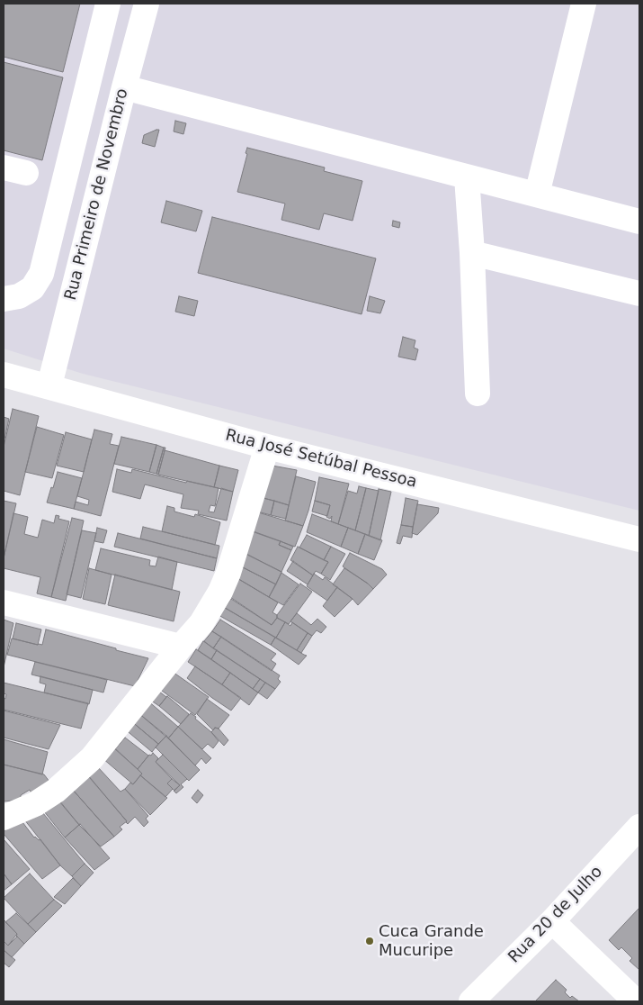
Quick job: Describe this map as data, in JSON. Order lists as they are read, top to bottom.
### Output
{
  "streets": {
    "street": ["Rua Primeiro de Novembro", "Rua José Setúbal Pessoa", "Rua 20 de Julho"]
  },
  "crossings": [
    ["Rua Primeiro de Novembro", "Rua José Setúbal Pessoa"]
  ],
  "places": ["Cuca Grande Mucuripe"]
}
